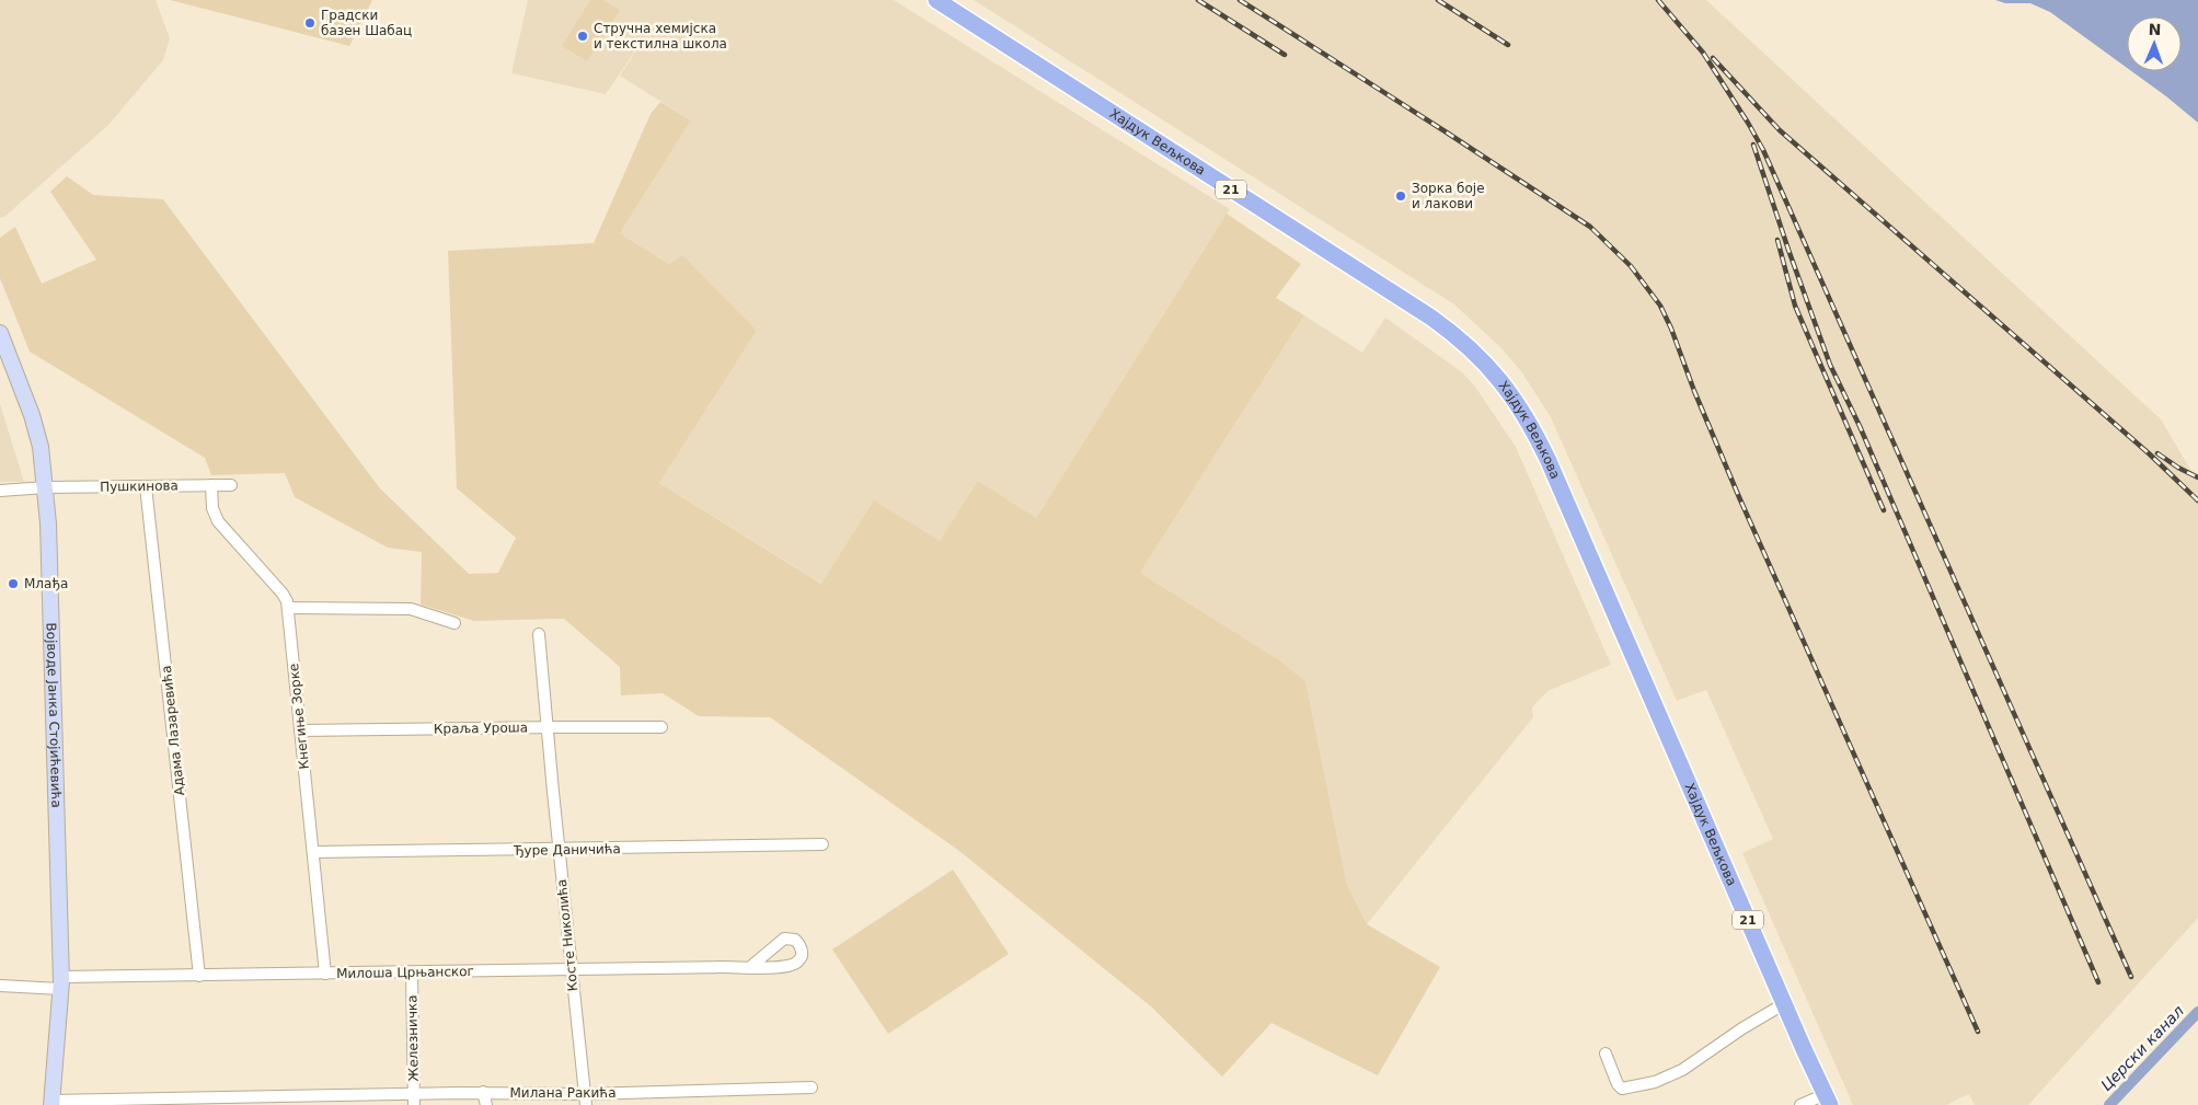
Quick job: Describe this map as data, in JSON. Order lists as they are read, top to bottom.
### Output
{
  "streets": {
    "main road": ["Хајдук Вељкова", "21"],
    "street": [
      "Пушкинова",
      "Војводе Јанка Стојићевића",
      "Кнегиње Зорке",
      "Краља Уроша",
      "Адама Лазаревића",
      "Ђуре Даничића",
      "Косте Николића",
      "Милоша Црњанског",
      "Железничка",
      "Милана Ракића"
    ]
  },
  "crossings": [
    ["Пушкинова", "Војводе Јанка Стојићевића"],
    ["Пушкинова", "Кнегиње Зорке"],
    ["Пушкинова", "Адама Лазаревића"],
    ["Војводе Јанка Стојићевића", "Милоша Црњанског"],
    ["Војводе Јанка Стојићевића", "Милана Ракића"],
    ["Кнегиње Зорке", "Краља Уроша"],
    ["Кнегиње Зорке", "Ђуре Даничића"],
    ["Кнегиње Зорке", "Милоша Црњанског"],
    ["Краља Уроша", "Косте Николића"],
    ["Адама Лазаревића", "Милоша Црњанског"],
    ["Ђуре Даничића", "Косте Николића"],
    ["Косте Николића", "Милоша Црњанског"],
    ["Косте Николића", "Милана Ракића"],
    ["Милоша Црњанског", "Железничка"],
    ["Железничка", "Милана Ракића"]
  ],
  "water": ["Церски канал"],
  "places": [
    "Градски базен Шабац",
    "Стручна хемијска и текстилна школа",
    "Зорка боје и лакови",
    "Млађа"
  ],
  "north": "top"
}
